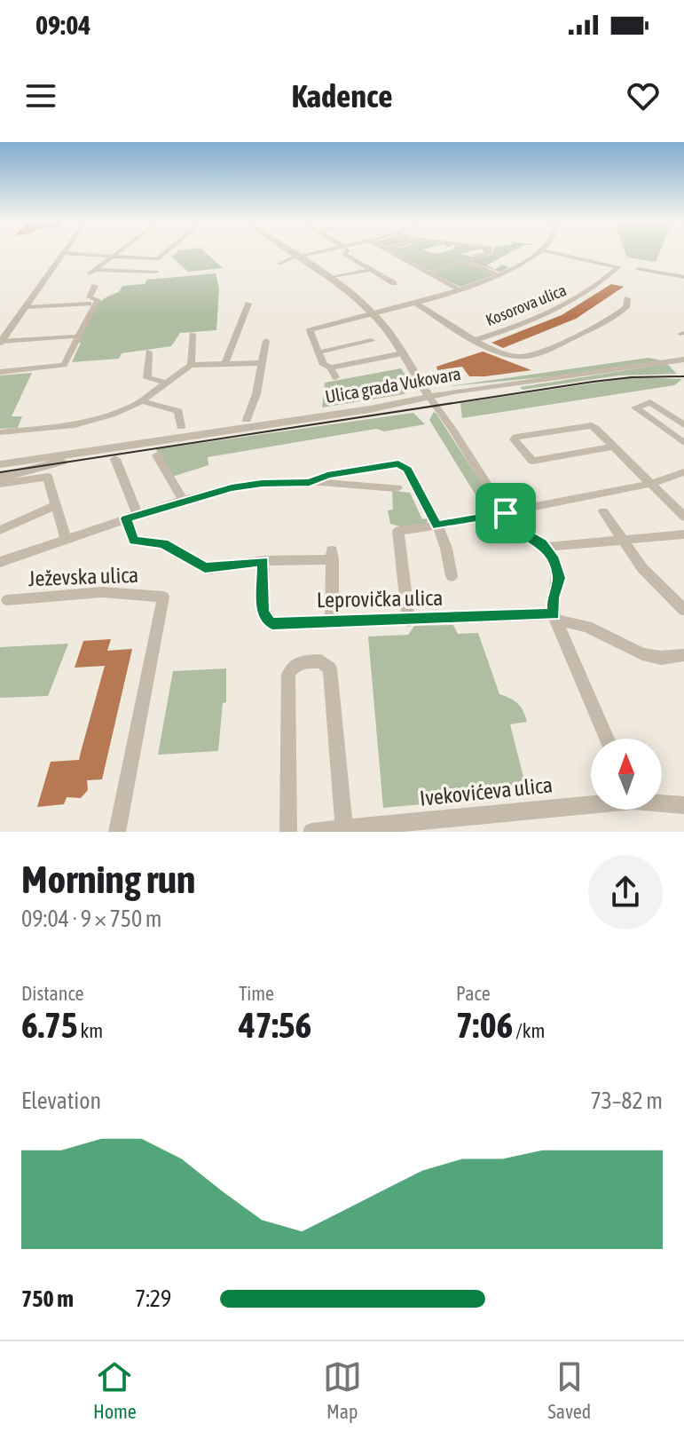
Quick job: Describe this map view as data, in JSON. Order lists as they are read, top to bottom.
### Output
{
  "streets": {
    "street": [
      "Kosorova ulica",
      "Ulica grada Vukovara",
      "Ježevska ulica",
      "Leprovička ulica",
      "Ivekovićeva ulica"
    ]
  },
  "north": "top",
  "page": {
    "status": "09:04",
    "header": "Kadence",
    "heading": ["Morning run", "09:04 · 9 × 750 m"],
    "stats": [
      ["Distance", "6.75 km"],
      ["Time", "47:56"],
      ["Pace", "7:06 /km"]
    ],
    "chart": ["Elevation", "73–82 m"],
    "list": [
      {
        "name": "750 m",
        "note": "7:29"
      }
    ],
    "tabs": ["Home", "Map", "Saved"]
  }
}
